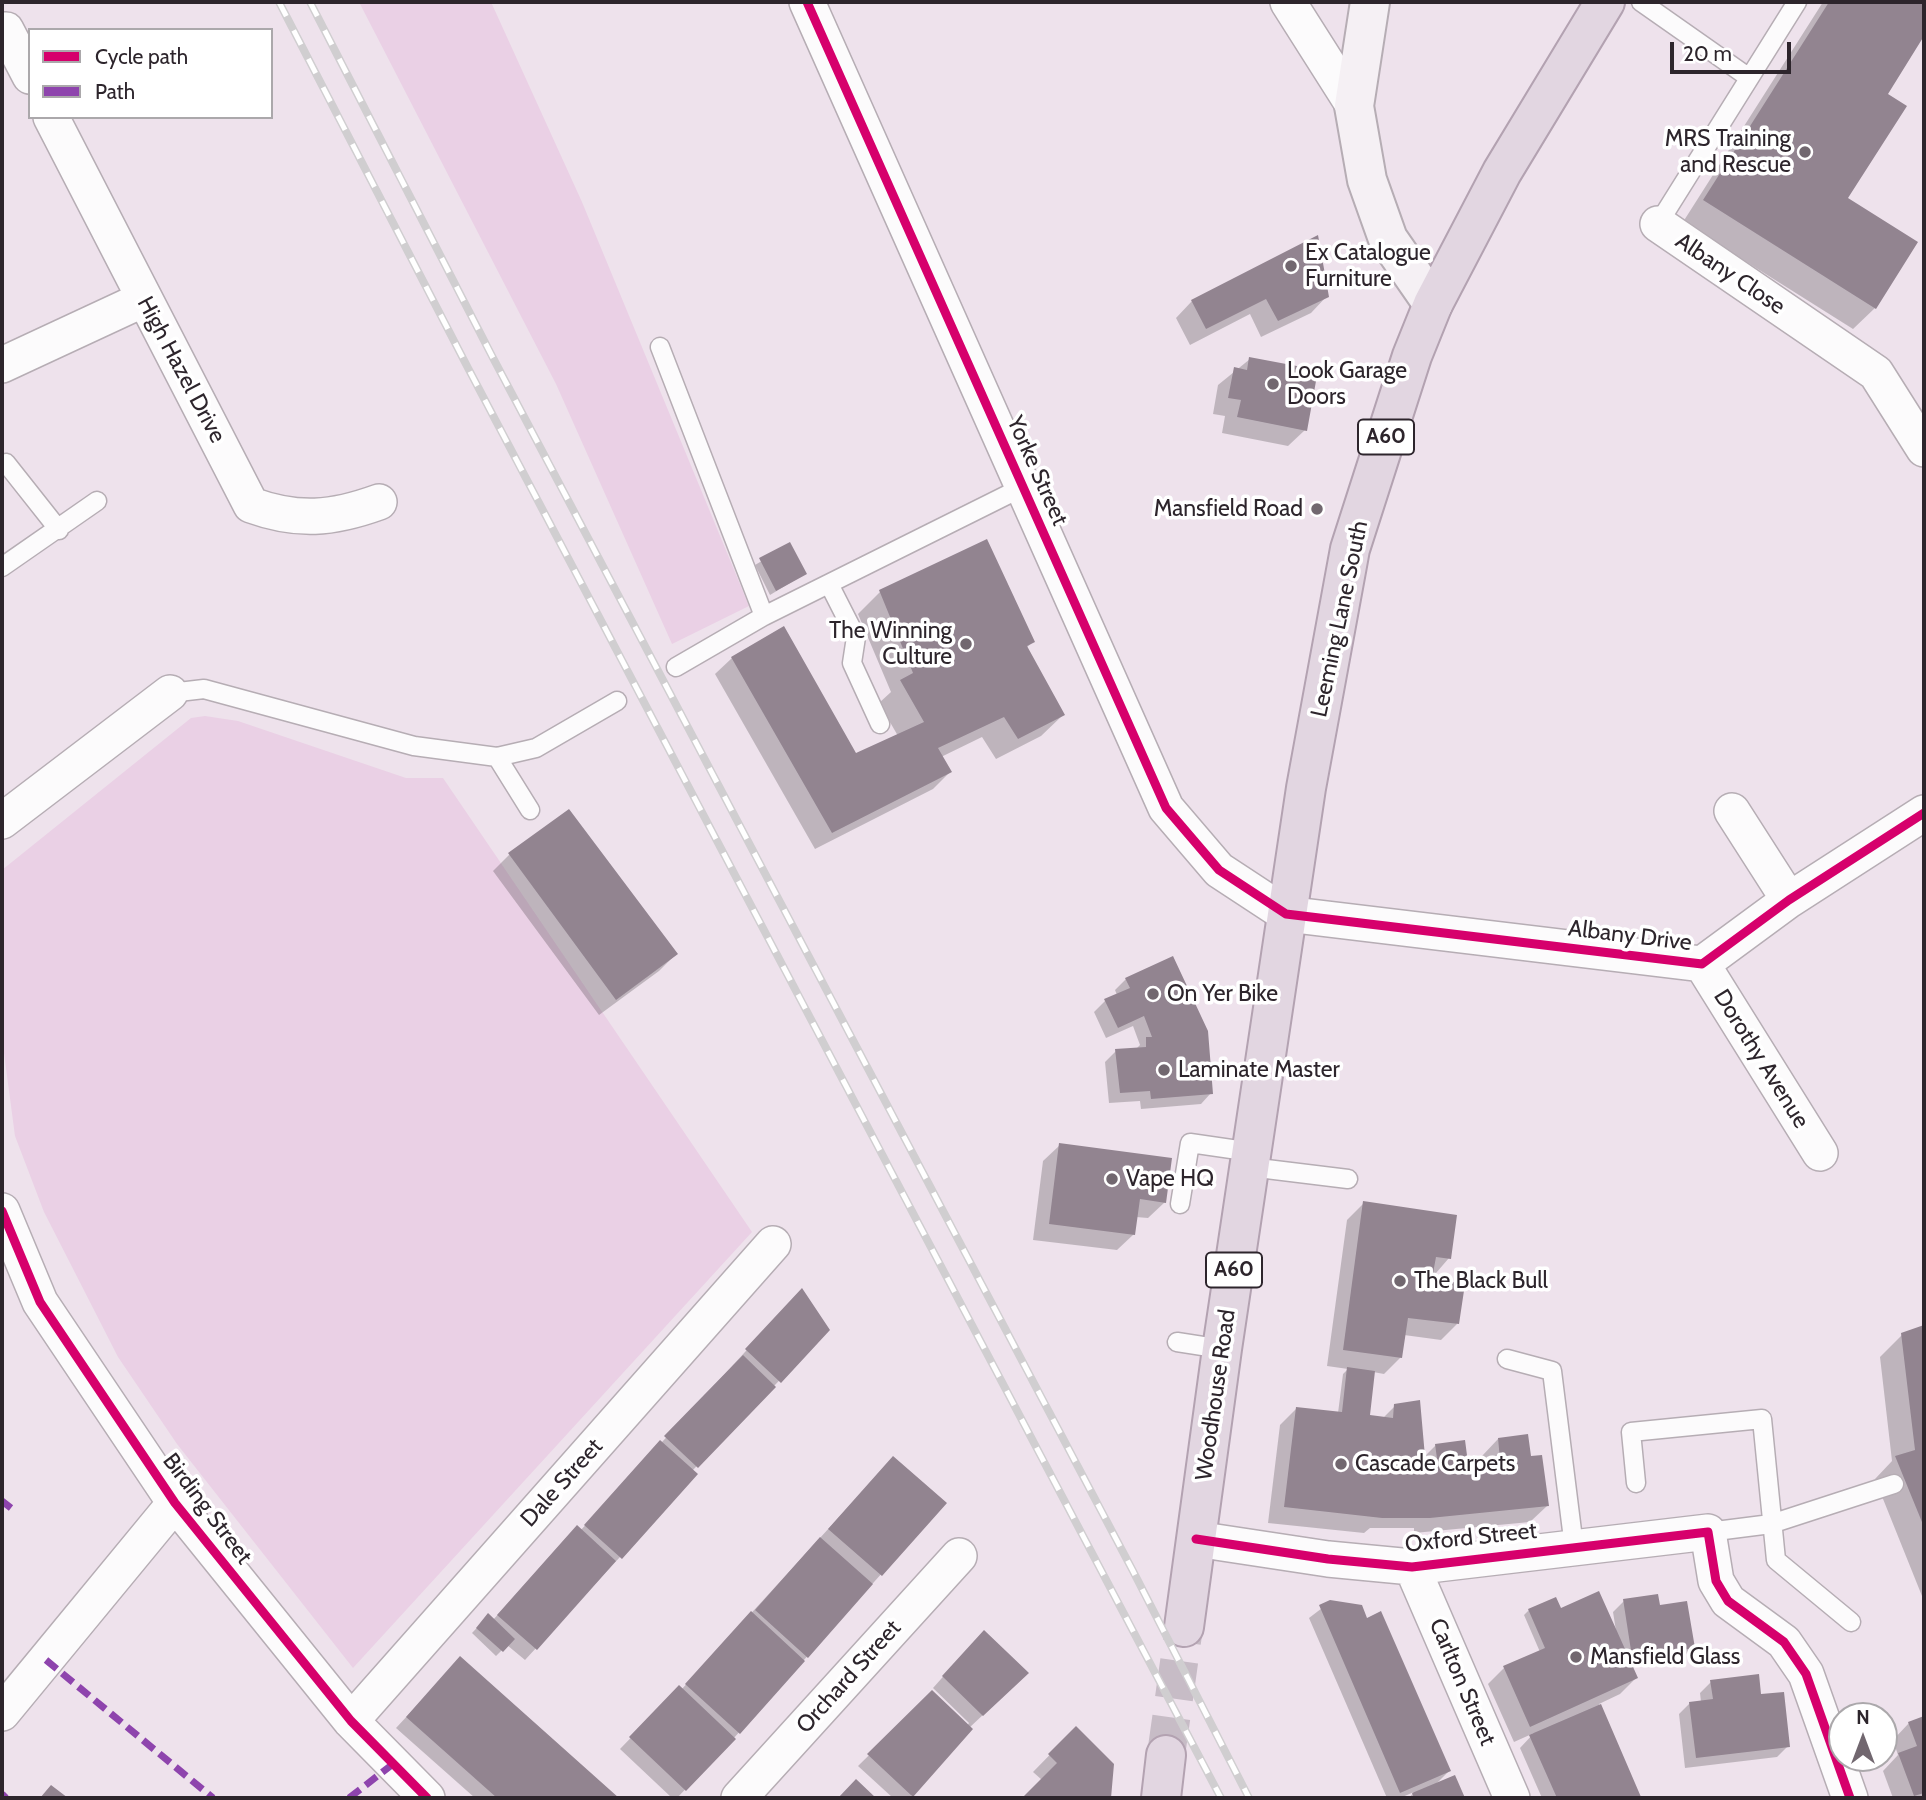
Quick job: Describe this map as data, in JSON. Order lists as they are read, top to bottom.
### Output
{
  "streets": {
    "highway": ["A60", "Leeming Lane South", "Woodhouse Road"],
    "street": [
      "Albany Close",
      "High Hazel Drive",
      "Yorke Street",
      "Albany Drive",
      "Dorothy Avenue",
      "Dale Street",
      "Birding Street",
      "Oxford Street",
      "Orchard Street",
      "Carlton Street"
    ]
  },
  "crossings": [
    ["Yorke Street", "Leeming Lane South"],
    ["Yorke Street", "Albany Drive"],
    ["Yorke Street", "Woodhouse Road"],
    ["Leeming Lane South", "Albany Drive"],
    ["Leeming Lane South", "Woodhouse Road"],
    ["Albany Drive", "Dorothy Avenue"],
    ["Albany Drive", "Woodhouse Road"],
    ["Woodhouse Road", "Oxford Street"],
    ["Dale Street", "Birding Street"],
    ["Oxford Street", "Carlton Street"]
  ],
  "places": [
    "MRS Training and Rescue",
    "Ex Catalogue Furniture",
    "Look Garage Doors",
    "Mansfield Road",
    "The Winning Culture",
    "On Yer Bike",
    "Laminate Master",
    "Vape HQ",
    "The Black Bull",
    "Cascade Carpets",
    "Mansfield Glass"
  ],
  "legend": ["Cycle path", "Path"],
  "scale_bar": "20 m",
  "north": "top"
}
